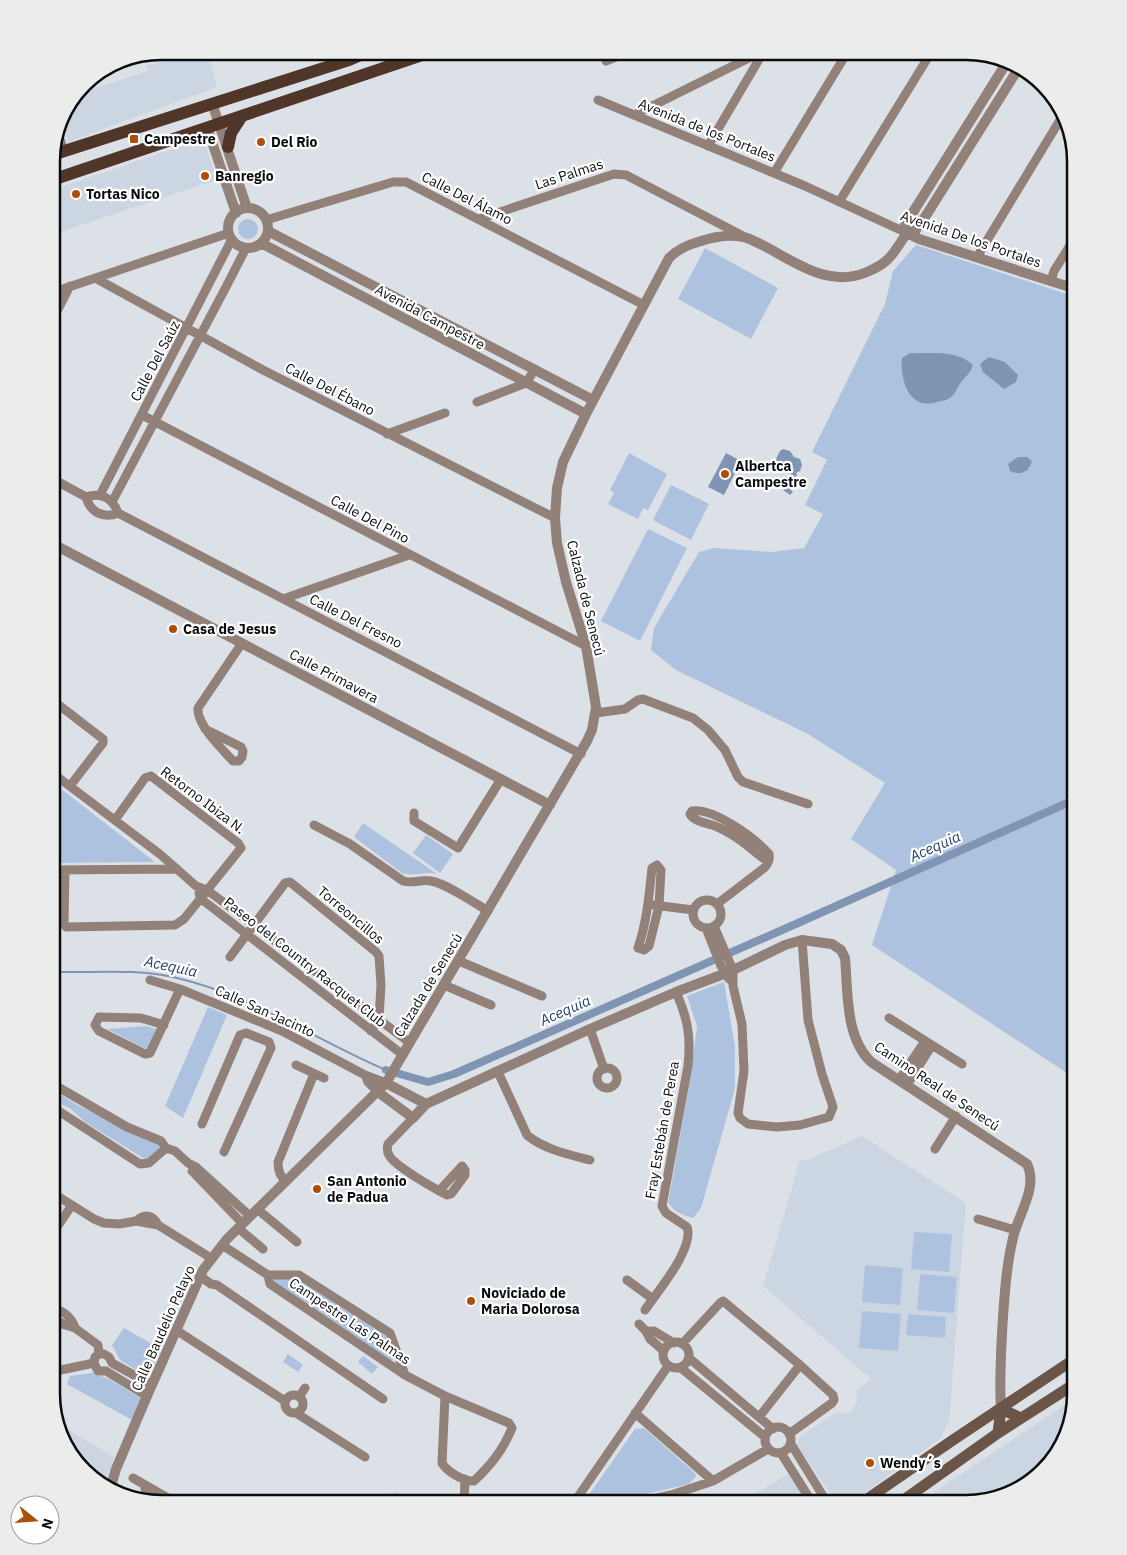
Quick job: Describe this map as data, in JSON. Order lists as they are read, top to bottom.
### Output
{
  "streets": {
    "street": [
      "Avenida de los Portales",
      "Las Palmas",
      "Calle Del Álamo",
      "Avenida De los Portales",
      "Avenida Campestre",
      "Calle Del Saúz",
      "Calle Del Ébano",
      "Calle Del Pino",
      "Calzada de Senecú",
      "Calle Del Fresno",
      "Calle Primavera",
      "Retorno Ibiza N.",
      "Torreoncillos",
      "Paseo del Country Racquet Club",
      "Calle San Jacinto",
      "Camino Real de Senecú",
      "Fray Estebán de Perea",
      "Campestre Las Palmas",
      "Calle Baudelio Pelayo"
    ]
  },
  "crossings": [
    ["Avenida de los Portales", "Avenida De los Portales"],
    ["Las Palmas", "Calle Del Álamo"],
    ["Las Palmas", "Calzada de Senecú"],
    ["Calle Del Álamo", "Avenida Campestre"],
    ["Calle Del Álamo", "Calle Del Saúz"],
    ["Calle Del Álamo", "Calzada de Senecú"],
    ["Avenida De los Portales", "Calzada de Senecú"],
    ["Avenida Campestre", "Calle Del Saúz"],
    ["Avenida Campestre", "Calzada de Senecú"],
    ["Calle Del Saúz", "Calle Del Ébano"],
    ["Calle Del Saúz", "Calle Del Pino"],
    ["Calle Del Ébano", "Calzada de Senecú"],
    ["Calle Del Pino", "Calzada de Senecú"],
    ["Calzada de Senecú", "Calle Del Fresno"],
    ["Calzada de Senecú", "Calle Primavera"],
    ["Calzada de Senecú", "Paseo del Country Racquet Club"],
    ["Calzada de Senecú", "Calle San Jacinto"],
    ["Calzada de Senecú", "Calle Baudelio Pelayo"],
    ["Retorno Ibiza N.", "Paseo del Country Racquet Club"],
    ["Torreoncillos", "Paseo del Country Racquet Club"],
    ["Calle San Jacinto", "Calle Baudelio Pelayo"],
    ["Camino Real de Senecú", "Fray Estebán de Perea"],
    ["Campestre Las Palmas", "Calle Baudelio Pelayo"]
  ],
  "water": ["Acequia"],
  "places": {
    "transit": ["Campestre"],
    "other": [
      "Del Rio",
      "Banregio",
      "Tortas Nico",
      "Albertca Campestre",
      "Casa de Jesus",
      "San Antonio de Padua",
      "Noviciado de Maria Dolorosa",
      "Wendy´s"
    ]
  },
  "north": "right"
}
